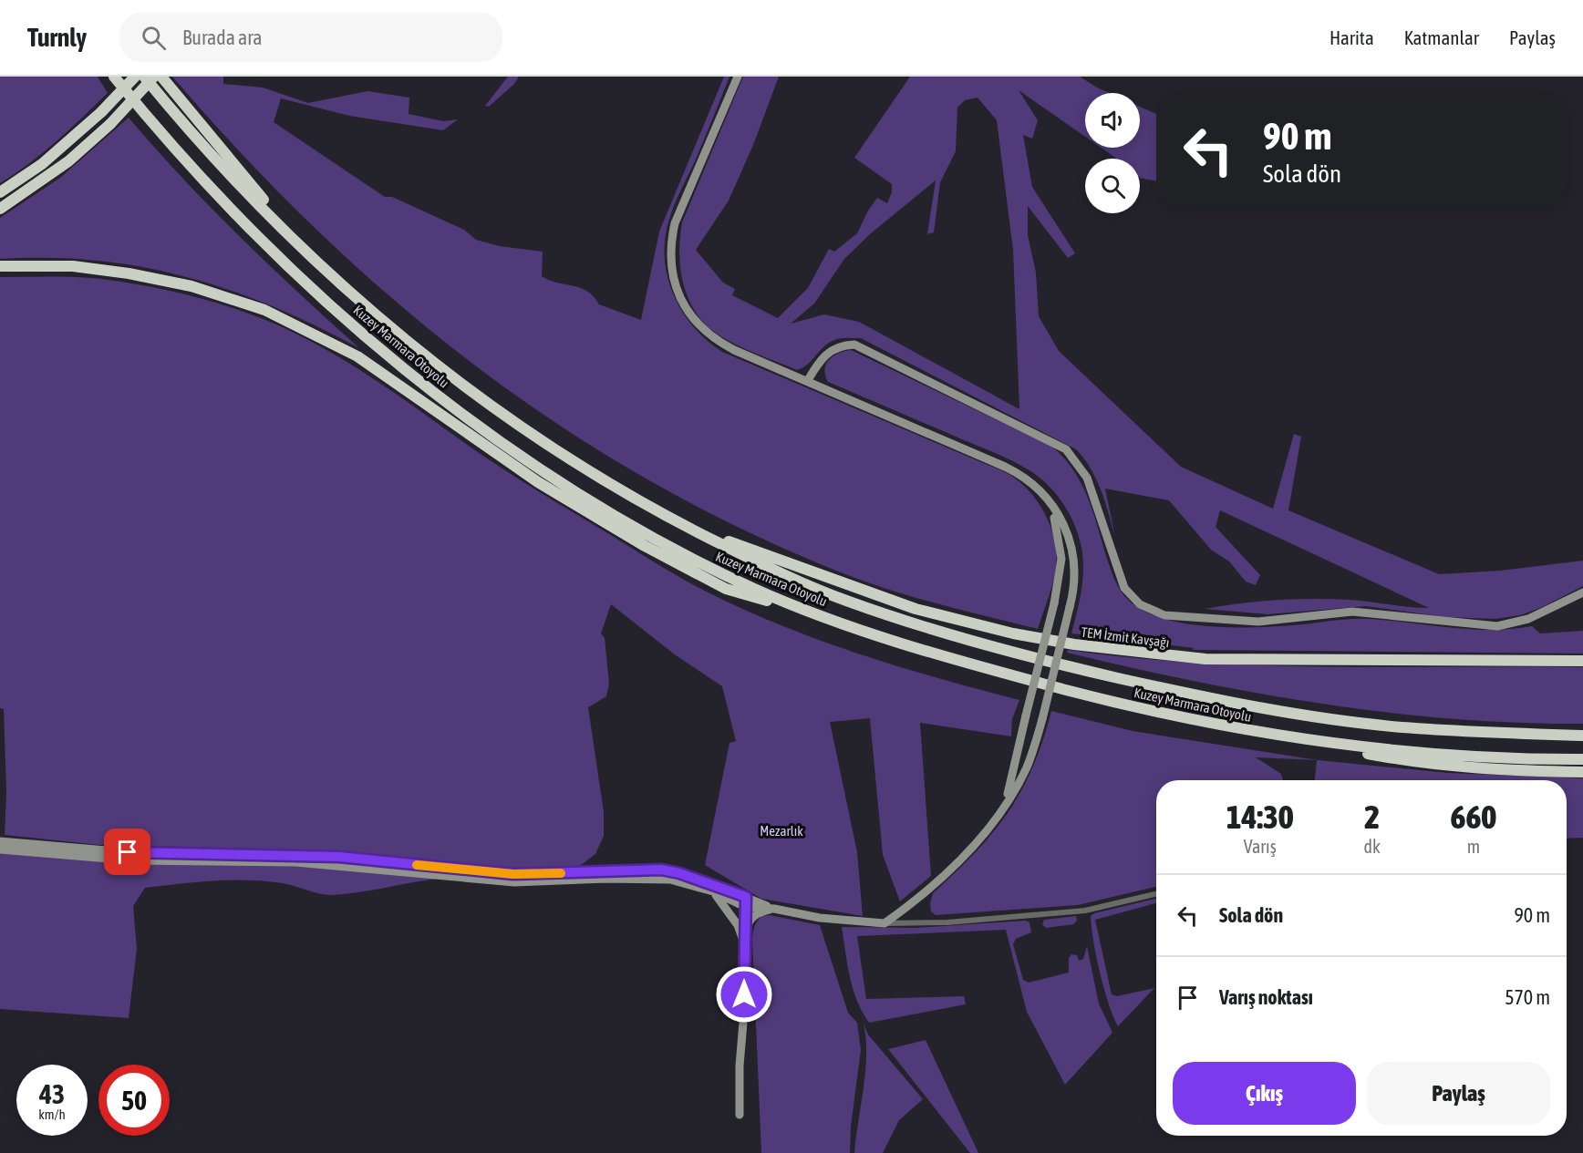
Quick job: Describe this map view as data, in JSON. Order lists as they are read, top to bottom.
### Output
{
  "streets": {
    "highway": ["Kuzey Marmara Otoyolu", "TEM İzmit Kavşağı"]
  },
  "crossings": [
    ["Kuzey Marmara Otoyolu", "TEM İzmit Kavşağı"]
  ],
  "parks": ["Mezarlık"],
  "page": {
    "header": "Turnly",
    "search": "Burada ara",
    "nav": ["Harita", "Katmanlar", "Paylaş"],
    "turn": ["90 m", "Sola dön"],
    "eta": [
      "14:30",
      "Varış",
      "2",
      "dk",
      "660",
      "m"
    ],
    "list": [
      {
        "name": "Sola dön",
        "value": "90 m"
      },
      {
        "name": "Varış noktası",
        "value": "570 m"
      }
    ],
    "buttons": ["Çıkış", "Paylaş"],
    "speed": "43 km/h",
    "limit": "50"
  }
}
